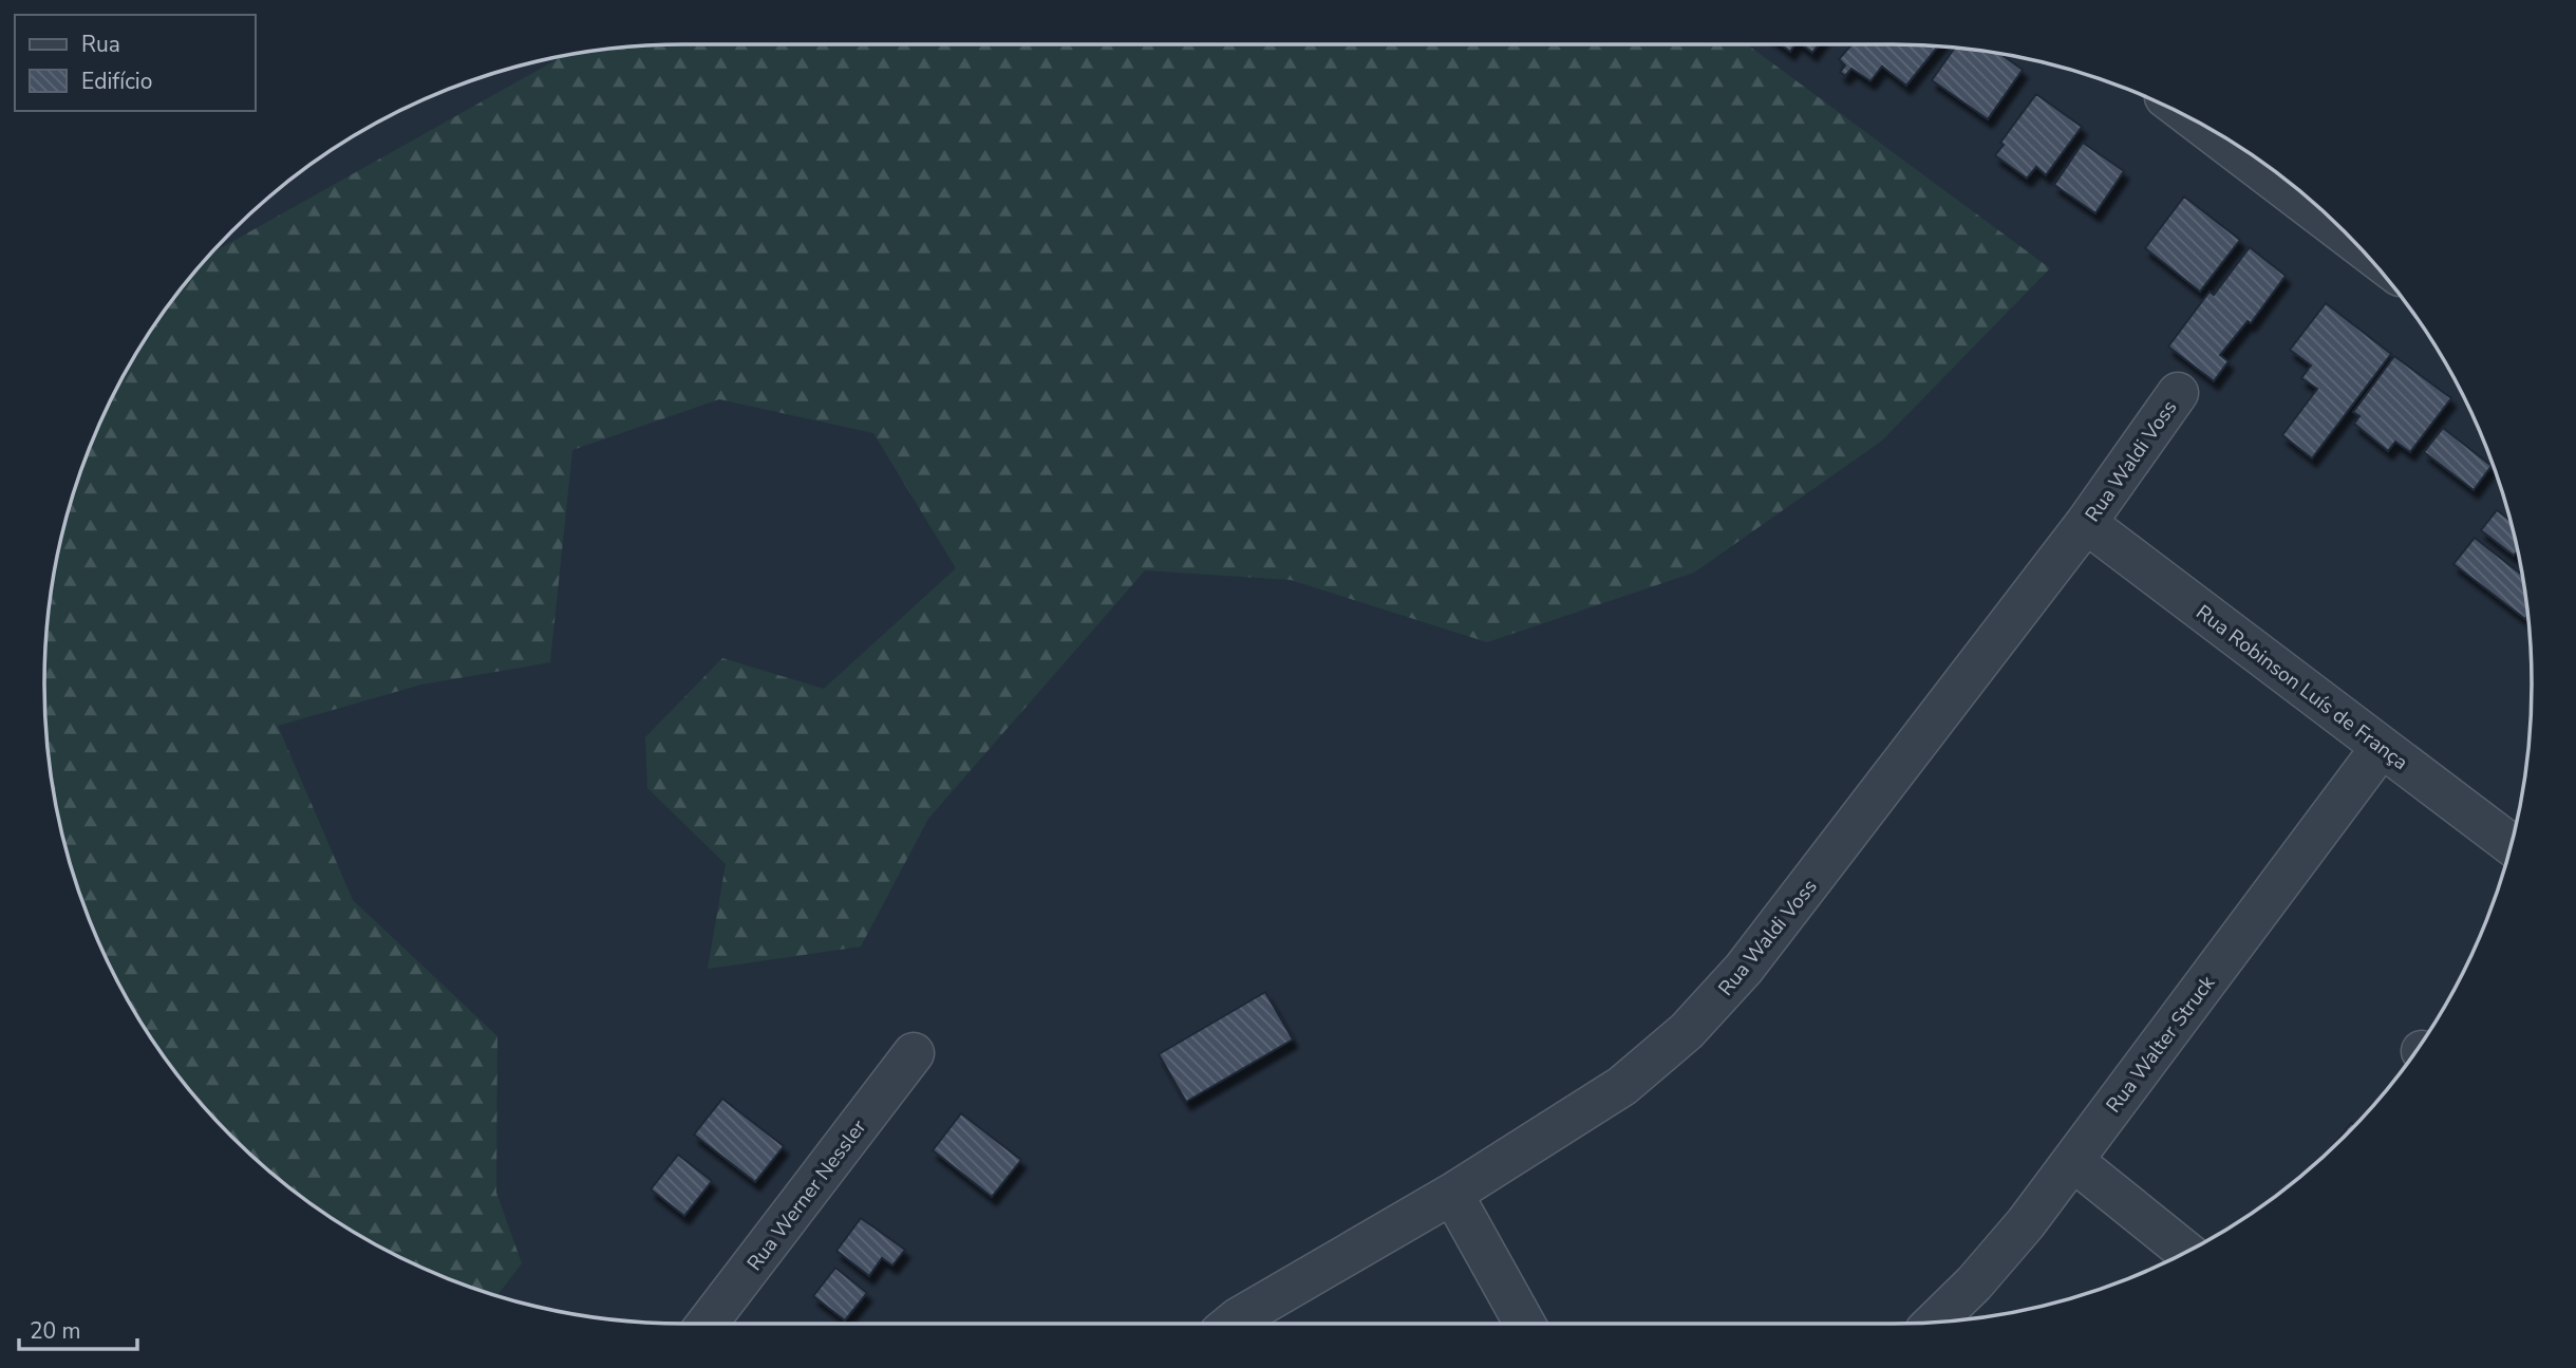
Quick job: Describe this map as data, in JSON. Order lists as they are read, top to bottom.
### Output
{
  "streets": {
    "street": [
      "Rua Waldi Voss",
      "Rua Robinson Luís de França",
      "Rua Walter Struck",
      "Rua Werner Nessler"
    ]
  },
  "crossings": [
    ["Rua Waldi Voss", "Rua Robinson Luís de França"],
    ["Rua Robinson Luís de França", "Rua Walter Struck"]
  ],
  "legend": ["Rua", "Edifício"],
  "scale_bar": "20 m"
}
